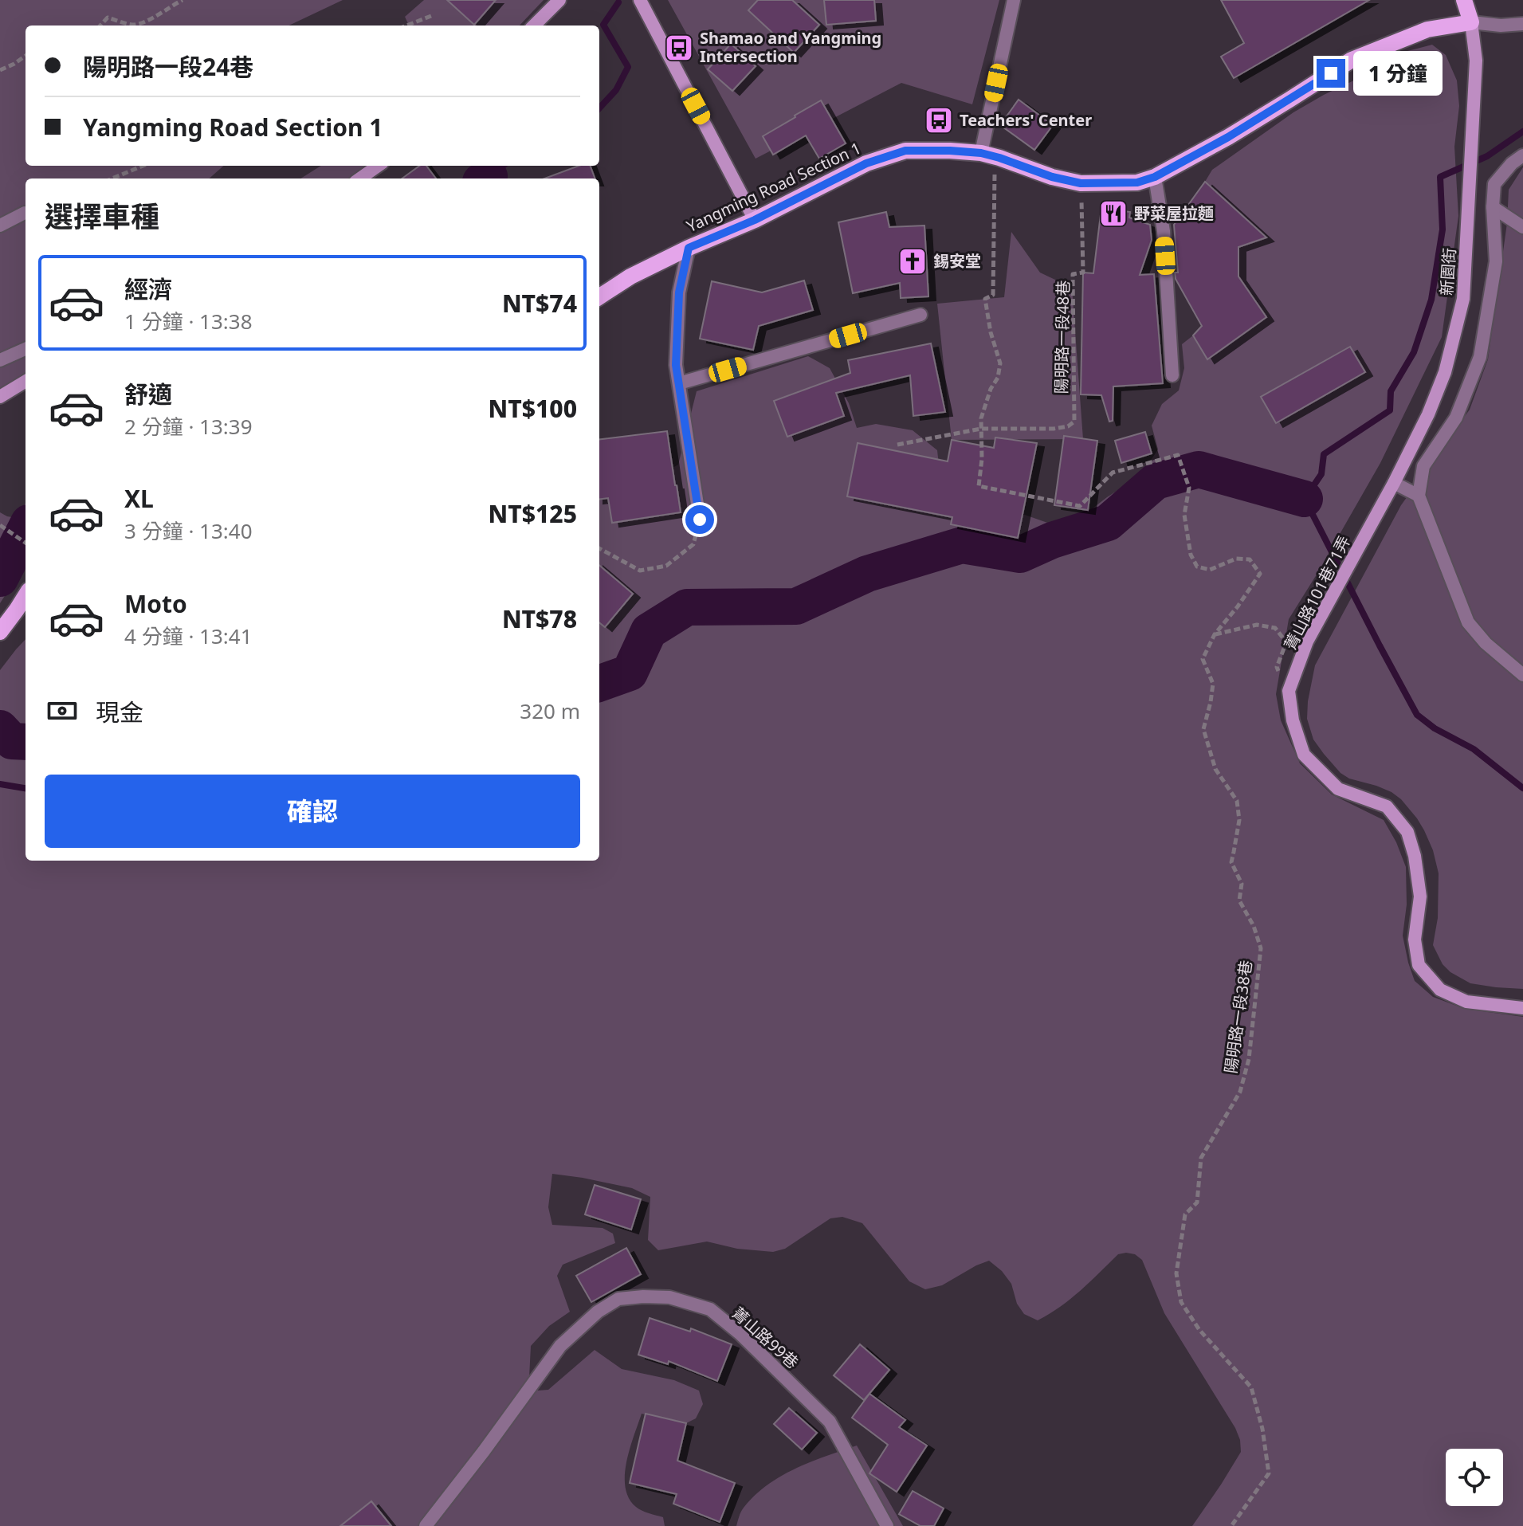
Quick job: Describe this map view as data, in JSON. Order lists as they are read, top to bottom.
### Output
{
  "streets": {
    "main road": ["Yangming Road Section 1"],
    "street": ["新園街", "菁山路101巷71弄", "菁山路99巷"],
    "path": ["陽明路一段48巷", "陽明路一段38巷"]
  },
  "crossings": [
    ["Yangming Road Section 1", "新園街"],
    ["Yangming Road Section 1", "陽明路一段48巷"],
    ["新園街", "菁山路101巷71弄"],
    ["陽明路一段48巷", "陽明路一段38巷"]
  ],
  "places": {
    "bus stop": ["Shamao and Yangming Intersection", "Teachers' Center"],
    "restaurant": ["野菜屋拉麵"],
    "church": ["錫安堂"]
  },
  "page": {
    "banner": ["陽明路一段24巷", "Yangming Road Section 1"],
    "bubble": "1 分鐘",
    "heading": "選擇車種",
    "list": [
      {
        "name": "經濟",
        "note": "1 分鐘 · 13:38",
        "value": "NT$74"
      },
      {
        "name": "舒適",
        "note": "2 分鐘 · 13:39",
        "value": "NT$100"
      },
      {
        "name": "XL",
        "note": "3 分鐘 · 13:40",
        "value": "NT$125"
      },
      {
        "name": "Moto",
        "note": "4 分鐘 · 13:41",
        "value": "NT$78"
      }
    ],
    "pay": ["現金", "320 m"],
    "buttons": "確認"
  }
}
